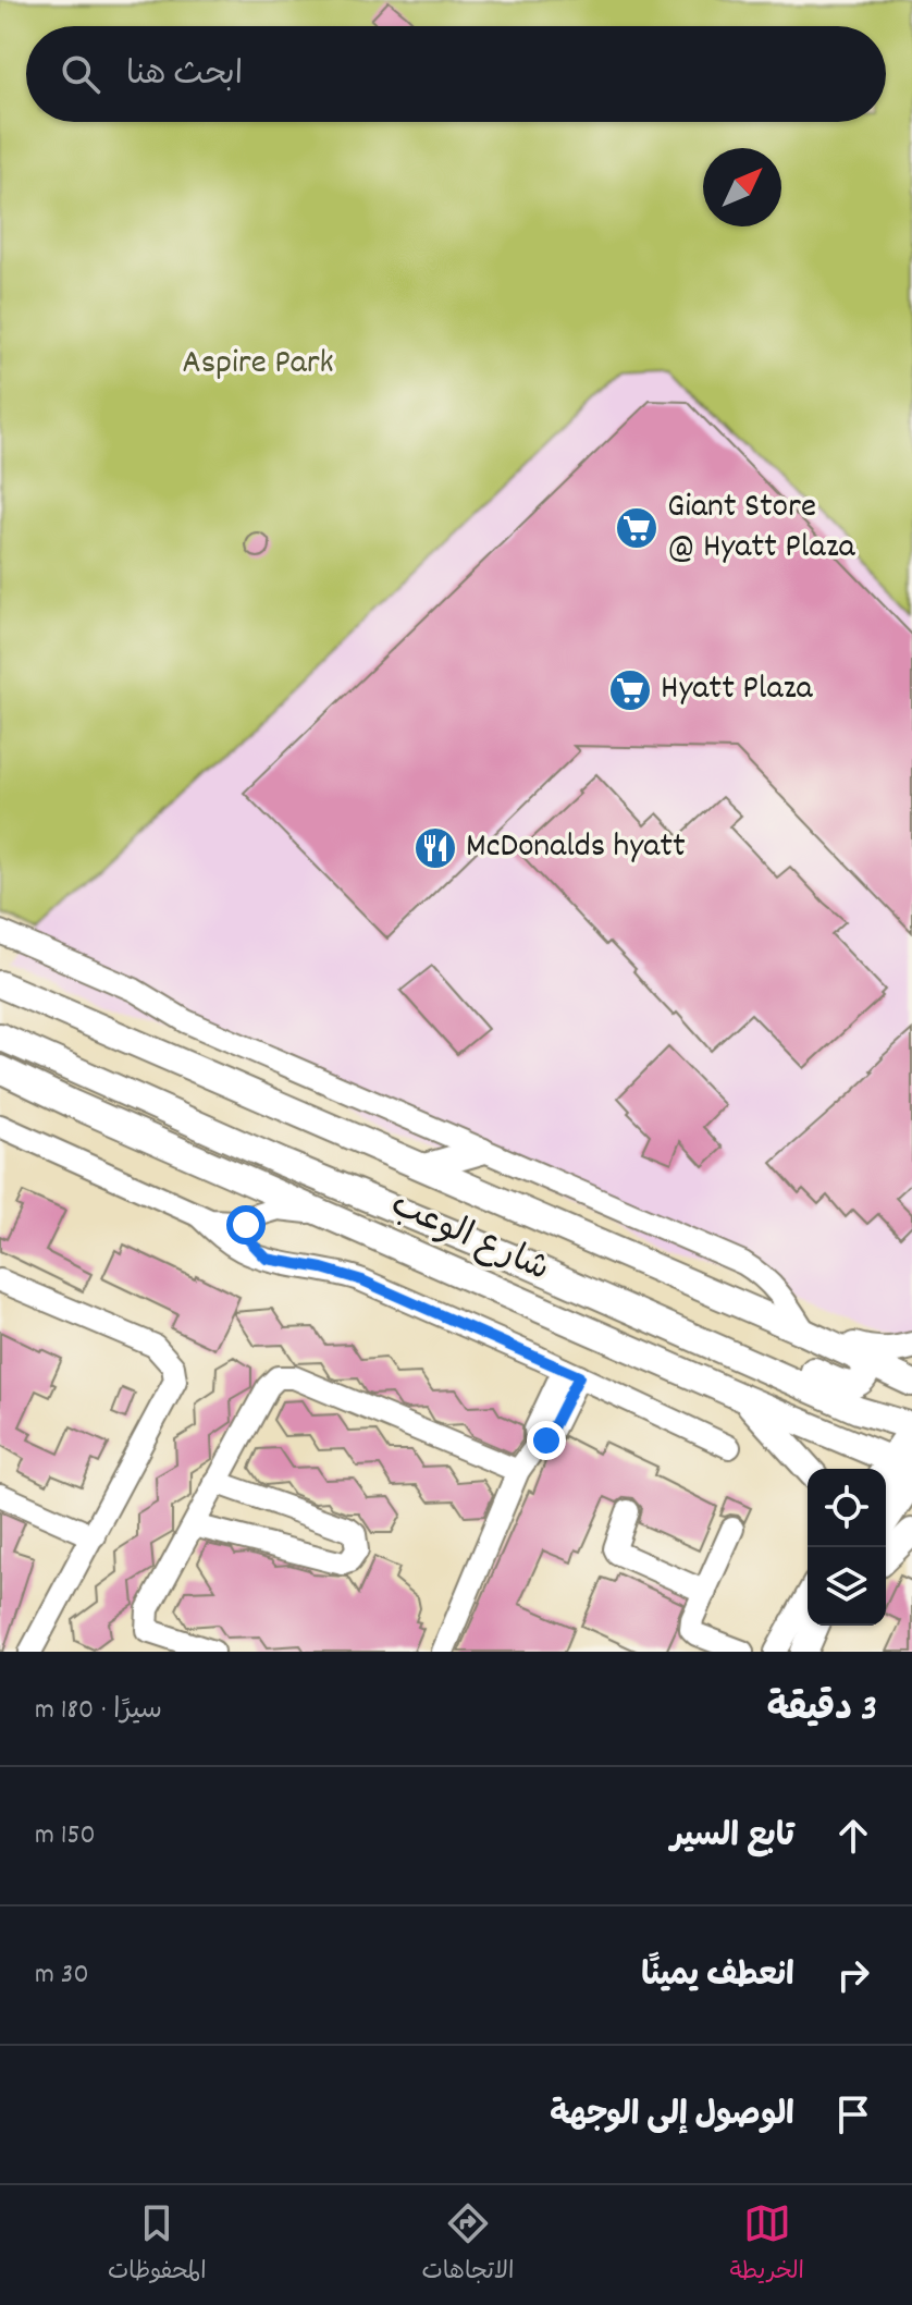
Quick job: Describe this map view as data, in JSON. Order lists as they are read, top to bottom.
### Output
{
  "streets": {
    "main road": ["شارع الوعب"]
  },
  "parks": ["Aspire Park"],
  "places": {
    "supermarket": ["Giant Store @ Hyatt Plaza", "Hyatt Plaza"],
    "restaurant": ["McDonalds hyatt"]
  },
  "north": "top right",
  "page": {
    "search": "ابحث هنا",
    "heading": ["3 دقيقة", "سيرًا · 180 m"],
    "list": [
      ["تابع السير", "150 m"],
      ["انعطف يمينًا", "30 m"],
      "الوصول إلى الوجهة"
    ],
    "nav": ["الخريطة", "الاتجاهات", "المحفوظات"]
  }
}
